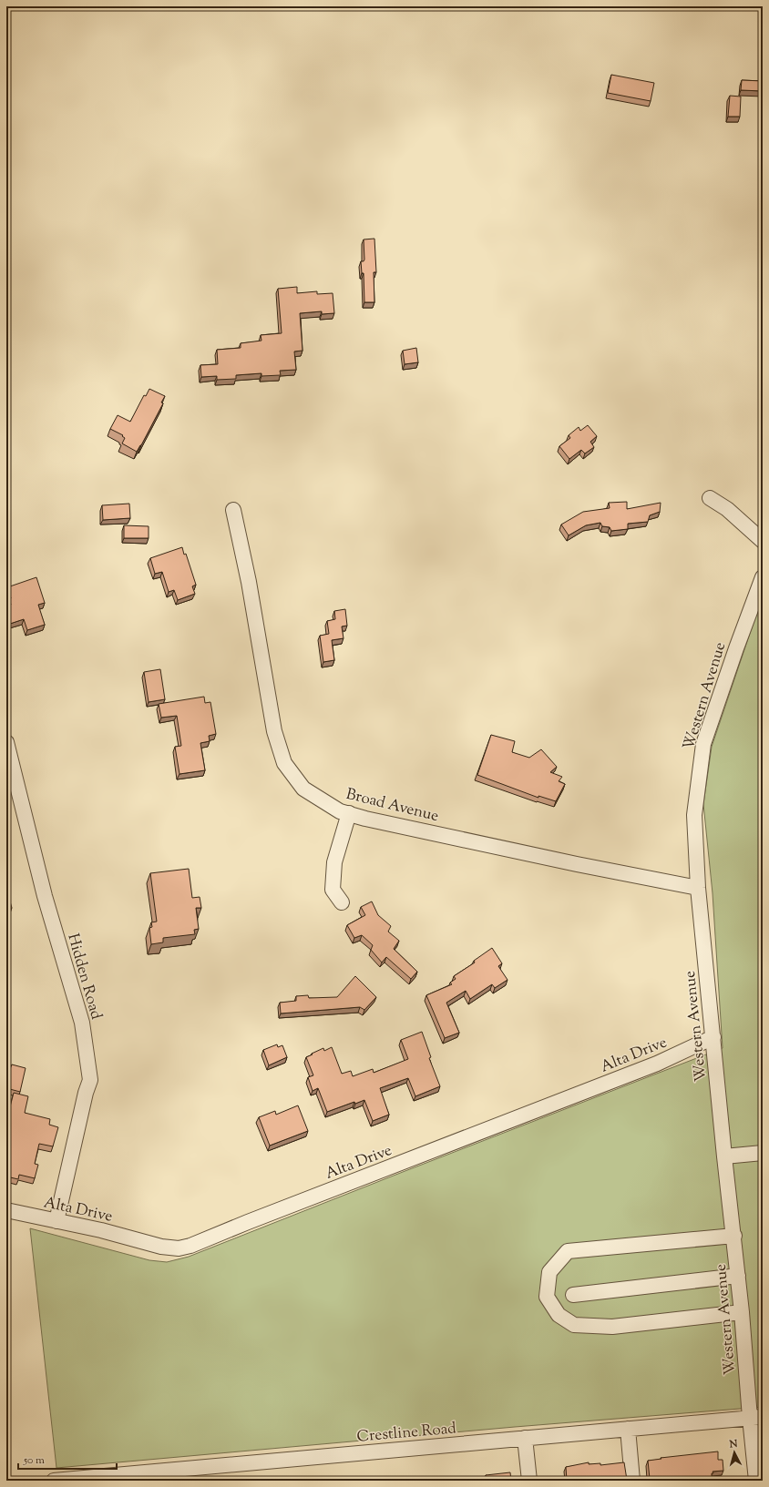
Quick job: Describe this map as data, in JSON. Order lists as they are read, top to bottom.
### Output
{
  "streets": {
    "street": [
      "Western Avenue",
      "Broad Avenue",
      "Hidden Road",
      "Alta Drive",
      "Crestline Road"
    ]
  },
  "crossings": [
    ["Western Avenue", "Broad Avenue"],
    ["Western Avenue", "Alta Drive"],
    ["Western Avenue", "Crestline Road"],
    ["Hidden Road", "Alta Drive"]
  ],
  "scale_bar": "50 m",
  "north": "top"
}
